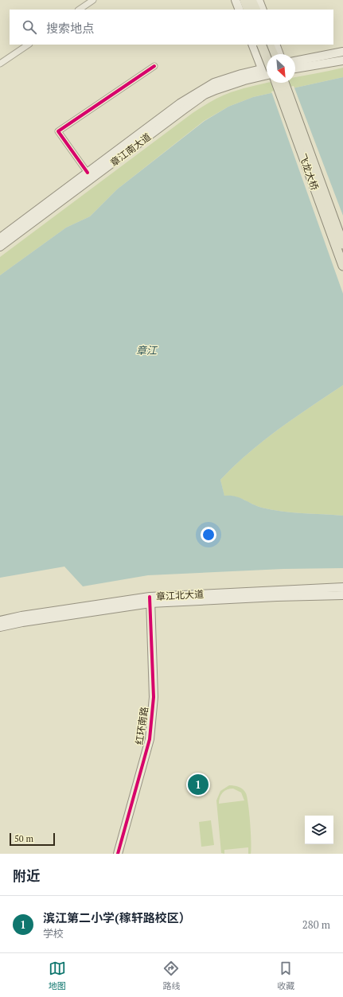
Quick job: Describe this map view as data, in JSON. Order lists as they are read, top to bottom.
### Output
{
  "streets": {
    "main road": [
      "章江南大道",
      "飞龙大桥",
      "章江北大道",
      "红环南路"
    ]
  },
  "crossings": [
    ["章江北大道", "红环南路"]
  ],
  "water": ["章江"],
  "scale_bar": "50 m",
  "north": "bottom right",
  "page": {
    "search": "搜索地点",
    "pins": "1",
    "scale": "50 m",
    "heading": "附近",
    "list": [
      {
        "mark": "1",
        "name": "滨江第二小学(稼轩路校区）",
        "note": "学校",
        "value": "280 m"
      }
    ],
    "nav": ["地图", "路线", "收藏"]
  }
}
